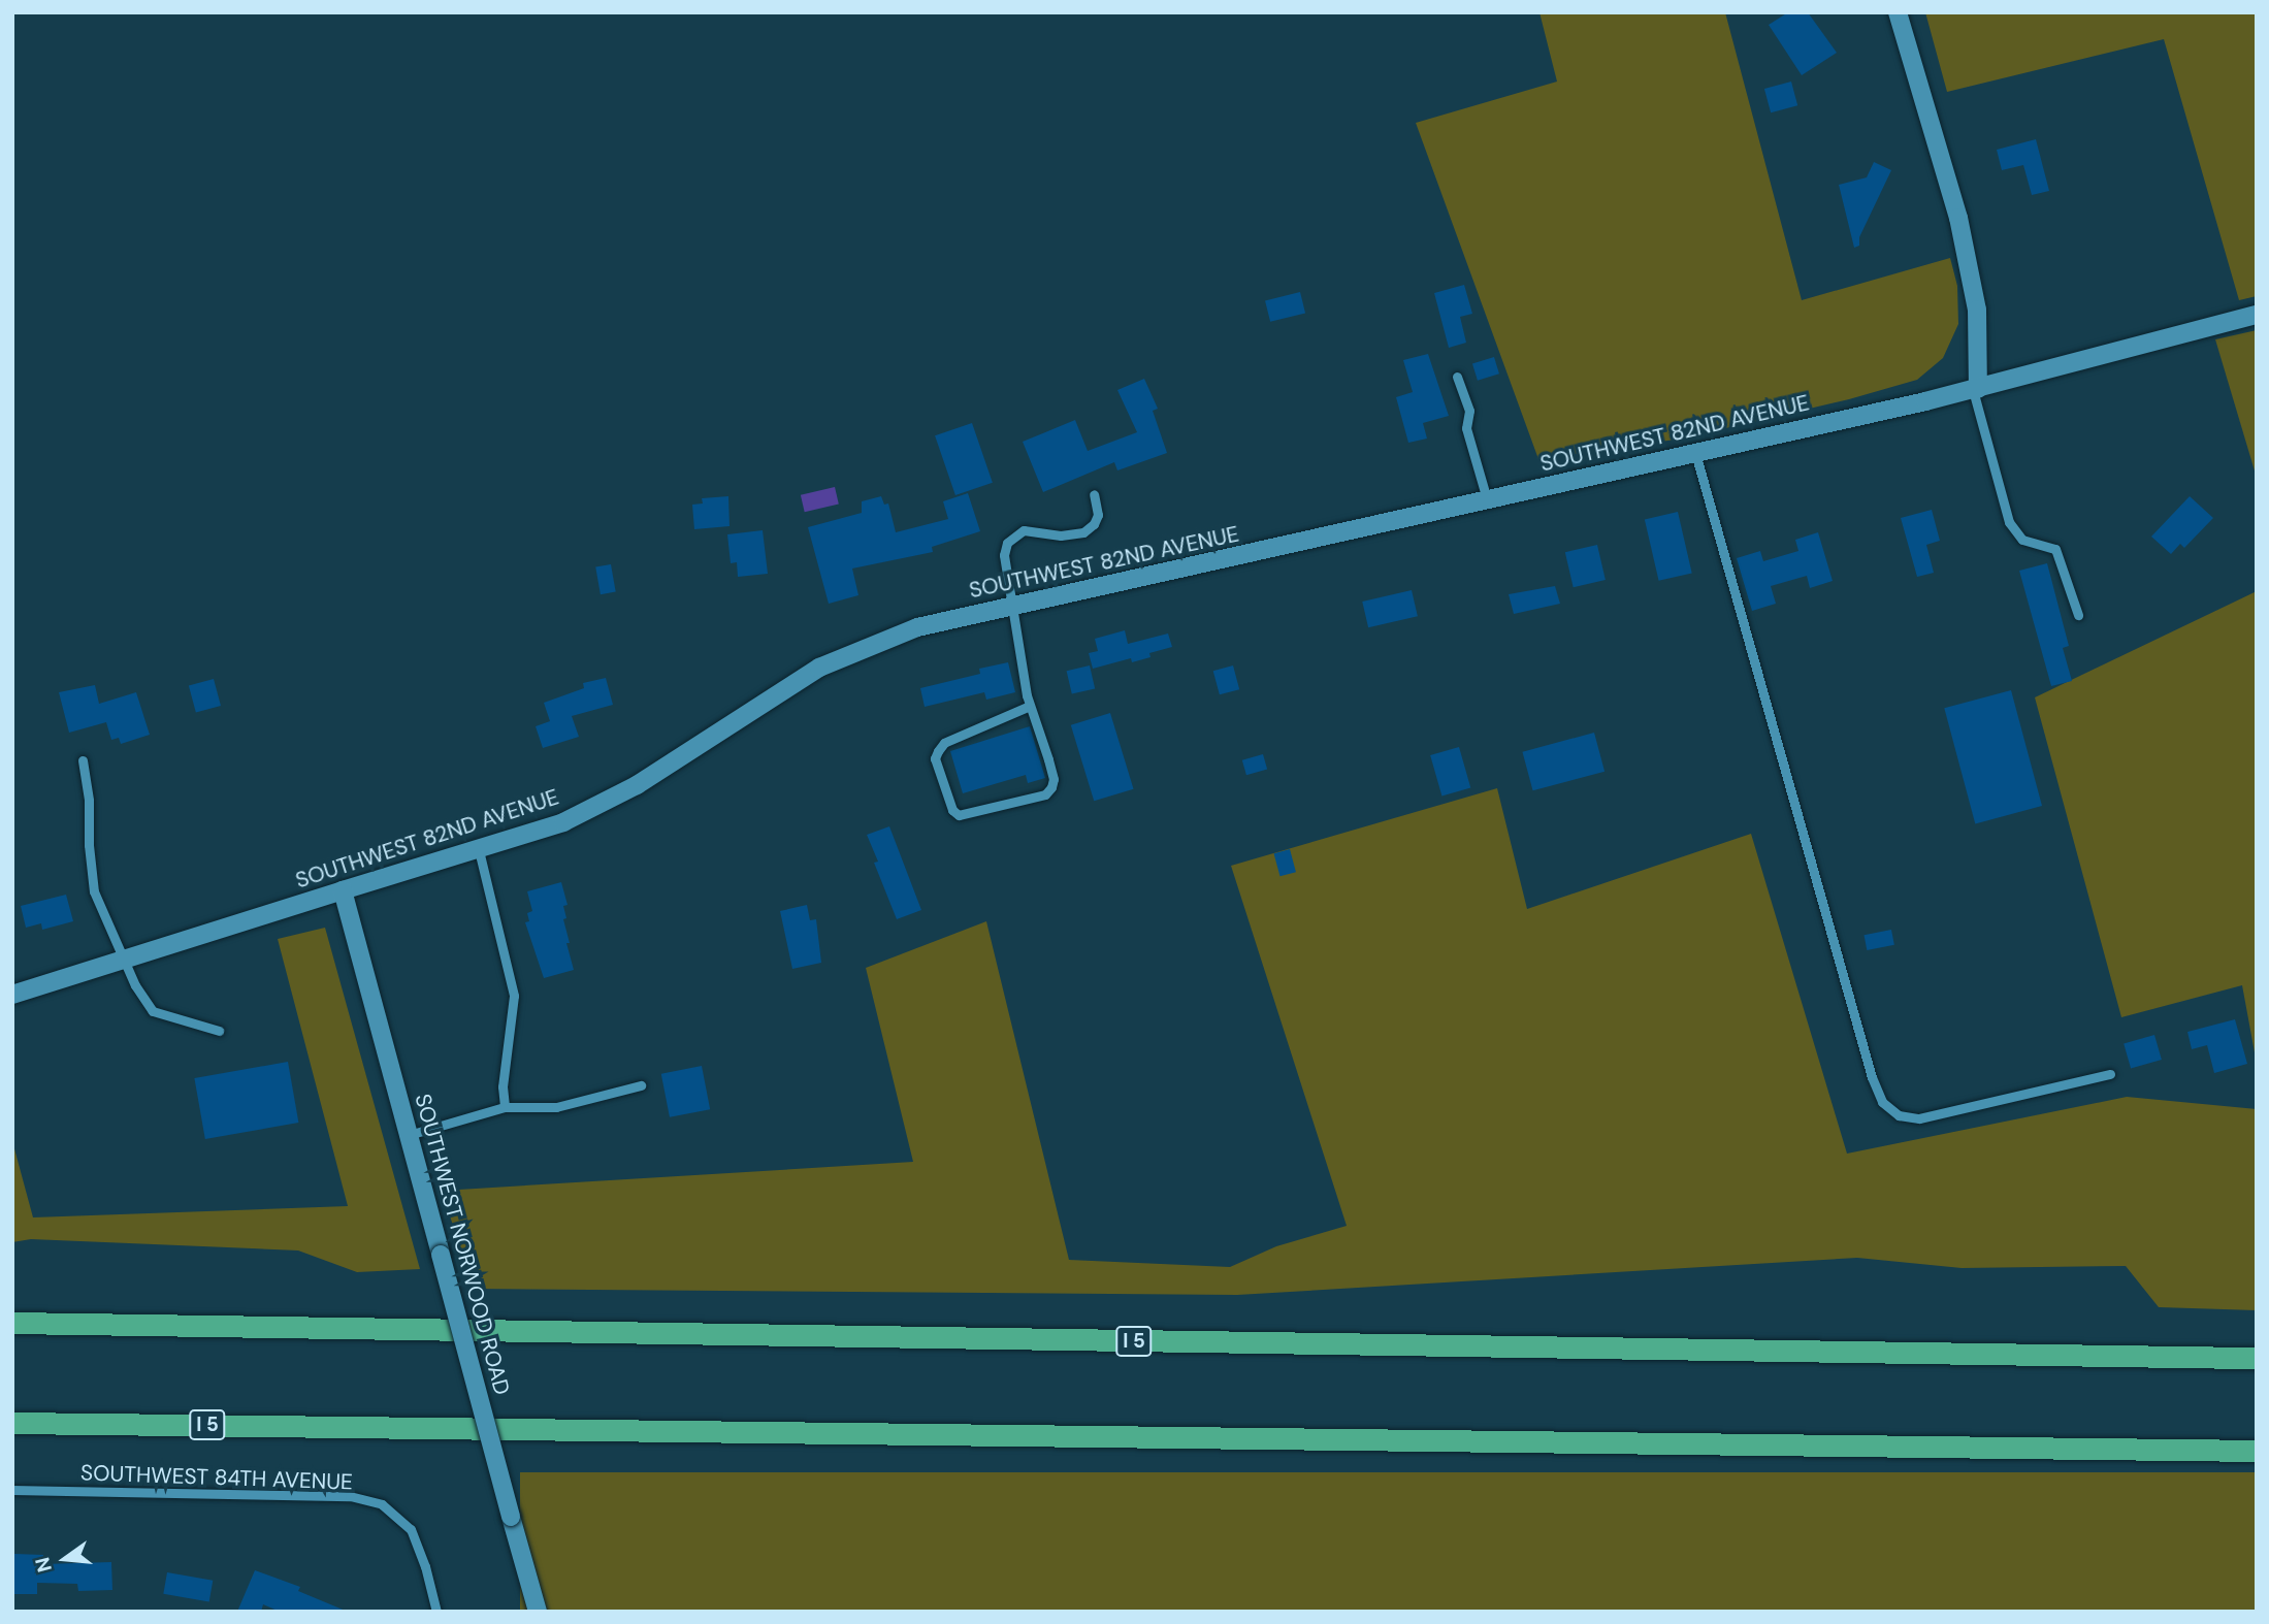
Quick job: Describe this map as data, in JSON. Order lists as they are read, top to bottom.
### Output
{
  "streets": {
    "highway": ["I 5"],
    "street": ["SOUTHWEST 82ND AVENUE", "SOUTHWEST NORWOOD ROAD"],
    "lane": ["SOUTHWEST 84TH AVENUE"]
  },
  "crossings": [
    ["SOUTHWEST 82ND AVENUE", "SOUTHWEST NORWOOD ROAD"]
  ],
  "north": "left"
}
